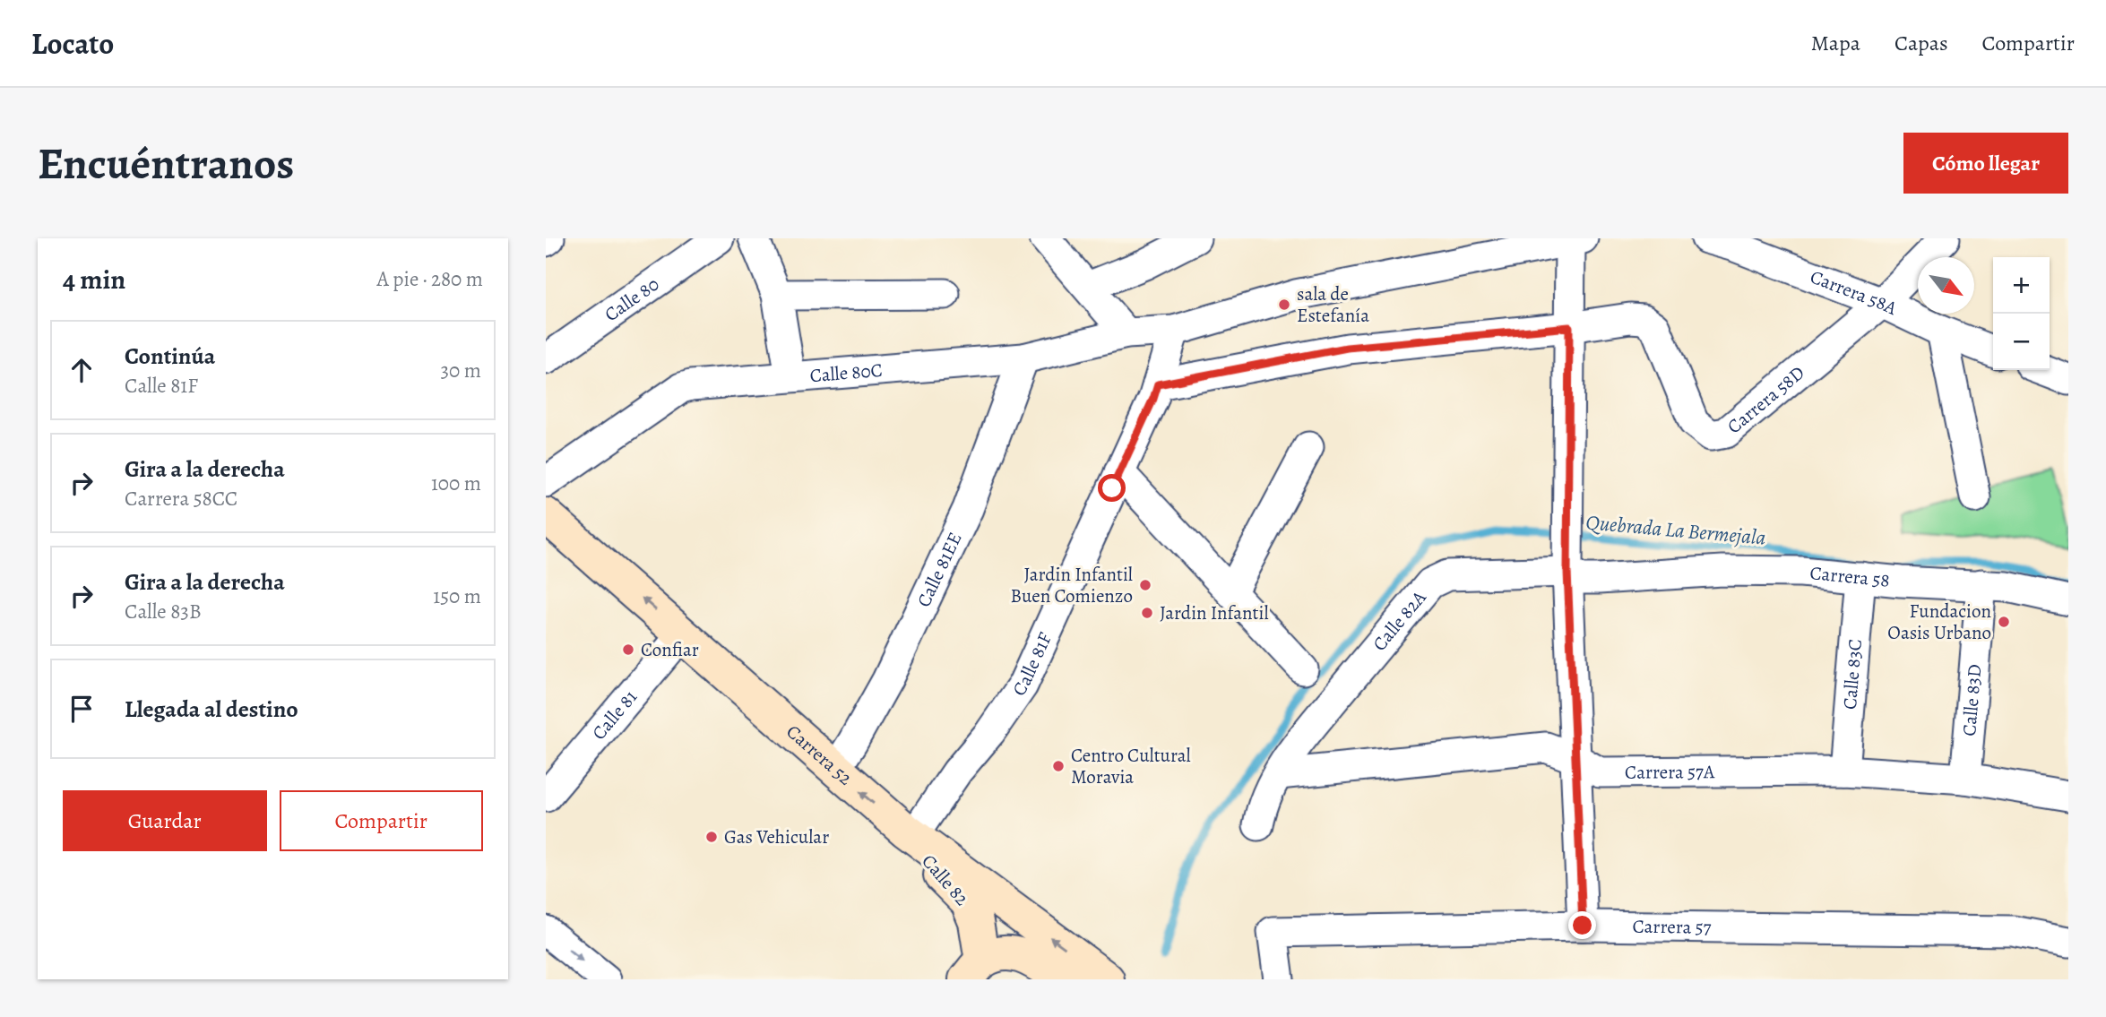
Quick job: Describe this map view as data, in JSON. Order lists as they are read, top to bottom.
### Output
{
  "streets": {
    "main road": ["Carrera 52", "Calle 82"],
    "street": [
      "Carrera 58A",
      "Calle 80",
      "Calle 80C",
      "Carrera 58D",
      "Calle 81EE",
      "Carrera 58",
      "Calle 82A",
      "Calle 81F",
      "Calle 83C",
      "Calle 83D",
      "Calle 81",
      "Carrera 57A",
      "Carrera 57"
    ]
  },
  "crossings": [
    ["Carrera 58A", "Carrera 58D"],
    ["Calle 80C", "Calle 81EE"],
    ["Calle 80C", "Calle 81F"],
    ["Carrera 58D", "Calle 81F"],
    ["Calle 81EE", "Carrera 52"],
    ["Carrera 58", "Calle 82A"],
    ["Carrera 58", "Calle 83C"],
    ["Carrera 58", "Calle 83D"],
    ["Calle 82A", "Carrera 57A"],
    ["Calle 81F", "Carrera 52"],
    ["Calle 81F", "Calle 82"],
    ["Calle 83C", "Carrera 57A"],
    ["Calle 83D", "Carrera 57A"],
    ["Calle 81", "Carrera 52"],
    ["Carrera 52", "Calle 82"]
  ],
  "one_way": ["Carrera 52"],
  "water": ["Quebrada La Bermejala"],
  "places": [
    "sala de Estefanía",
    "Jardin Infantil Buen Comienzo",
    "Jardin Infantil",
    "Fundacion Oasis Urbano",
    "Confiar",
    "Centro Cultural Moravia",
    "Gas Vehicular"
  ],
  "north": "bottom right",
  "page": {
    "header": "Locato",
    "nav": ["Mapa", "Capas", "Compartir"],
    "buttons": [
      "Cómo llegar",
      ["Guardar", "Compartir"]
    ],
    "title": "Encuéntranos",
    "heading": ["4 min", "A pie · 280 m"],
    "map_buttons": ["+", "−"],
    "list": [
      ["Continúa", "Calle 81F", "30 m"],
      ["Gira a la derecha", "Carrera 58CC", "100 m"],
      ["Gira a la derecha", "Calle 83B", "150 m"],
      "Llegada al destino"
    ]
  }
}
